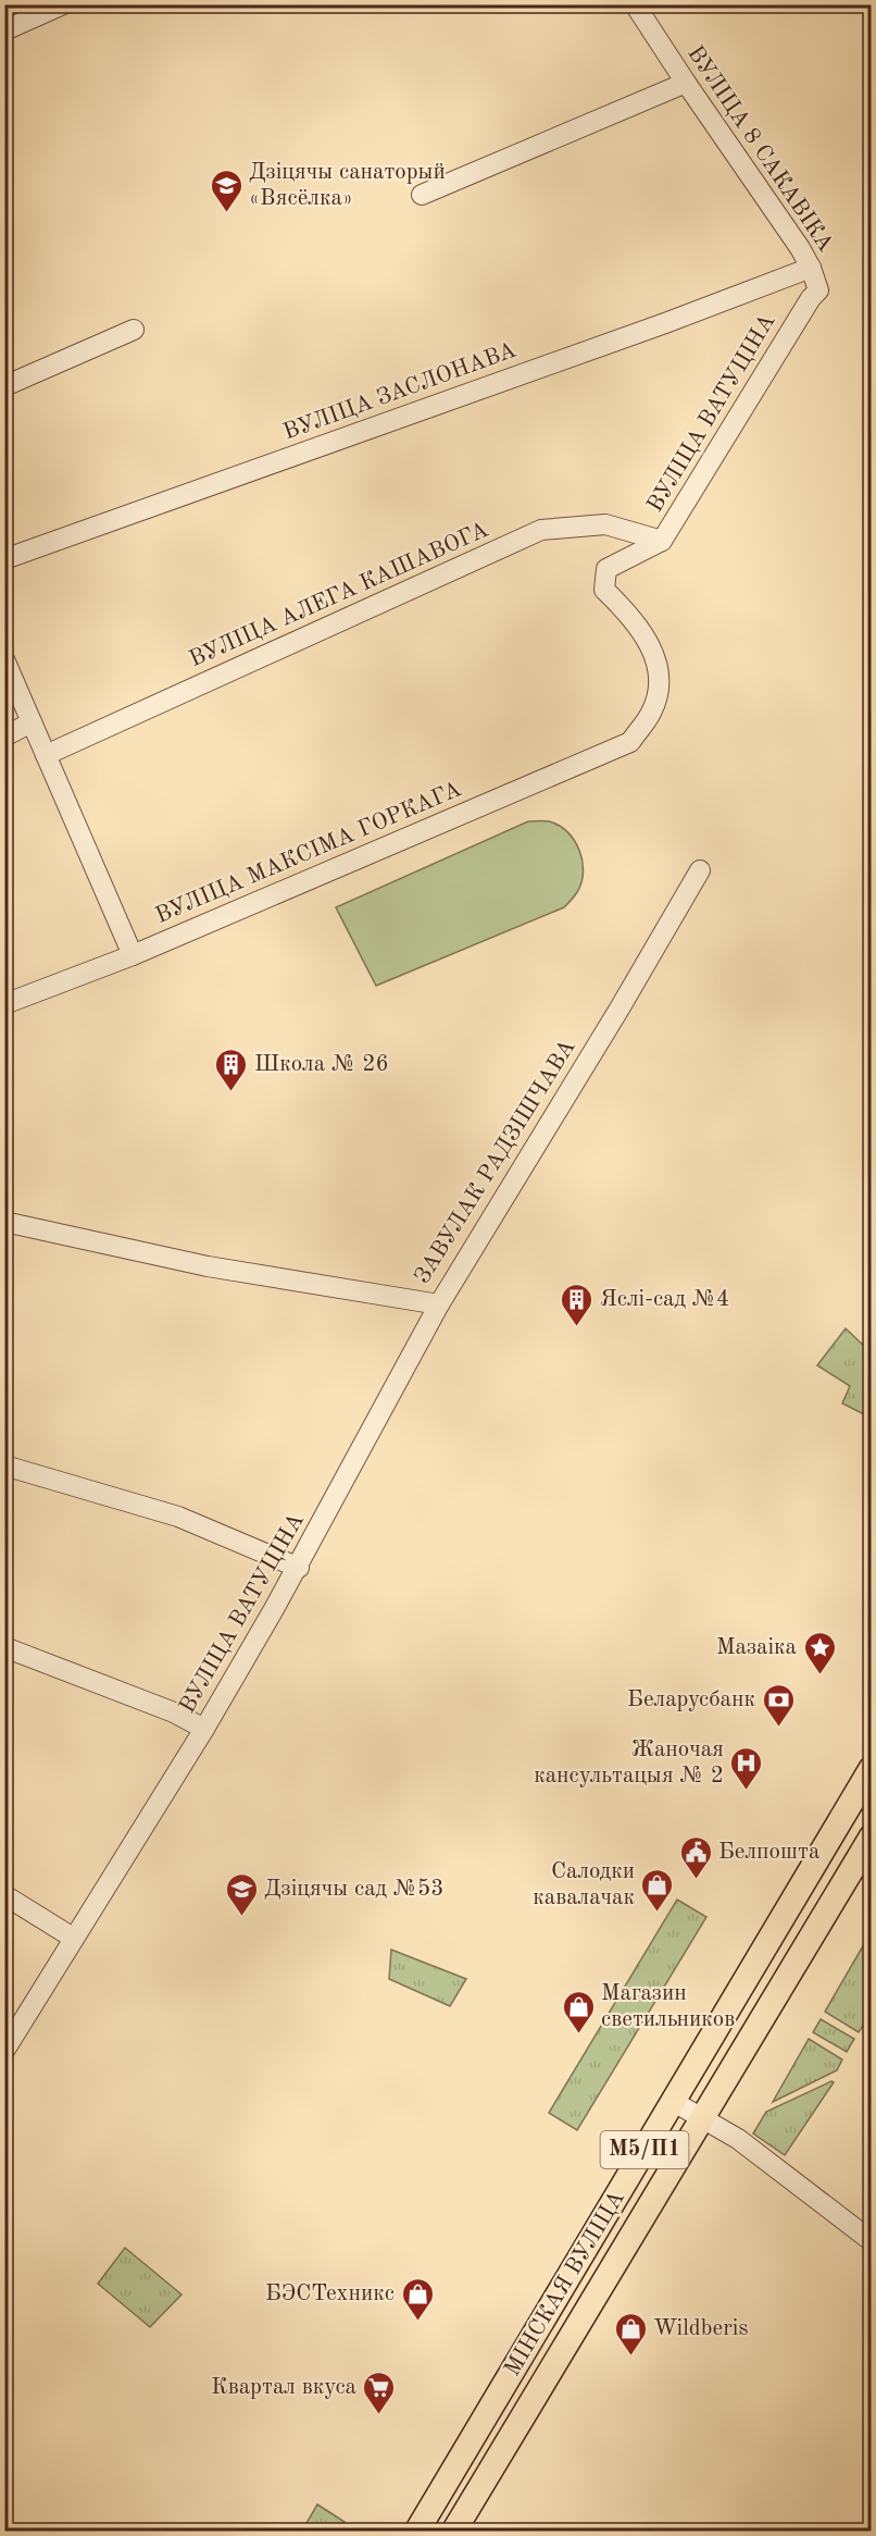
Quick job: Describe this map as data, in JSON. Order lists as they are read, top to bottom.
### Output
{
  "streets": {
    "main road": ["М5/П1", "МІНСКАЯ ВУЛІЦА"],
    "street": [
      "ВУЛІЦА 8 САКАВІКА",
      "ВУЛІЦА ЗАСЛОНАВА",
      "ВУЛІЦА ВАТУЦІНА",
      "ВУЛІЦА АЛЕГА КАШАВОГА",
      "ВУЛІЦА МАКСІМА ГОРКАГА",
      "ЗАВУЛАК РАДЗІШЧАВА"
    ]
  },
  "crossings": [
    ["ВУЛІЦА 8 САКАВІКА", "ВУЛІЦА ЗАСЛОНАВА"],
    ["ВУЛІЦА 8 САКАВІКА", "ВУЛІЦА ВАТУЦІНА"],
    ["ВУЛІЦА ВАТУЦІНА", "ВУЛІЦА АЛЕГА КАШАВОГА"],
    ["ВУЛІЦА ВАТУЦІНА", "ВУЛІЦА МАКСІМА ГОРКАГА"],
    ["ВУЛІЦА ВАТУЦІНА", "ЗАВУЛАК РАДЗІШЧАВА"]
  ],
  "places": {
    "school or university": ["Дзіцячы санаторый «Вясёлка»", "Дзіцячы сад №53"],
    "building": ["Школа № 26", "Яслі-сад №4"],
    "place": ["Мазаіка"],
    "bank": ["Беларусбанк"],
    "hospital": ["Жаночая кансультацыя № 2"],
    "public building": ["Белпошта"],
    "shop": [
      "Салодки кавалачак",
      "Магазин светильников",
      "БЭСТехникс",
      "Wildberis"
    ],
    "supermarket": ["Квартал вкуса"]
  }
}
